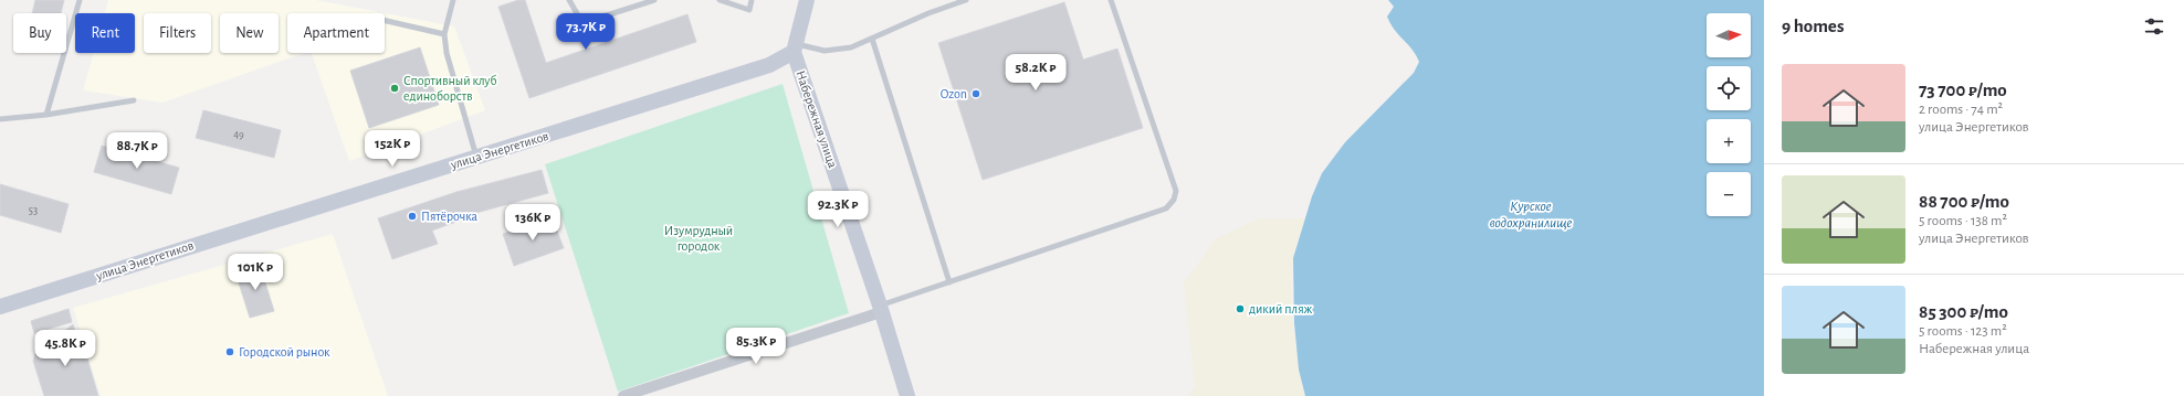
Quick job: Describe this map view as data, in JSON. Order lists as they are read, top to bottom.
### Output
{
  "streets": {
    "street": ["Набережная улица", "улица Энергетиков"]
  },
  "crossings": [
    ["Набережная улица", "улица Энергетиков"]
  ],
  "water": ["Курское водохранилище"],
  "parks": ["Изумрудный городок"],
  "places": [
    "Спортивный клуб единоборств",
    "Ozon",
    "Пятёрочка",
    "дикий пляж",
    "Городской рынок"
  ],
  "house_numbers": ["49", "53"],
  "north": "right",
  "page": {
    "heading": "9 homes",
    "map_buttons": ["+", "−"],
    "price": [
      "73.7K ₽",
      "58.2K ₽",
      "152K ₽",
      "88.7K ₽",
      "92.3K ₽",
      "136K ₽",
      "101K ₽",
      "85.3K ₽",
      "45.8K ₽"
    ],
    "chip": [
      "Buy",
      "Rent",
      "Filters",
      "New",
      "Apartment"
    ],
    "list": [
      {
        "name": "73 700 ₽/mo",
        "note": "2 rooms · 74 m² · улица Энергетиков"
      },
      {
        "name": "88 700 ₽/mo",
        "note": "5 rooms · 138 m² · улица Энергетиков"
      },
      {
        "name": "85 300 ₽/mo",
        "note": "5 rooms · 123 m² · Набережная улица"
      }
    ]
  }
}
